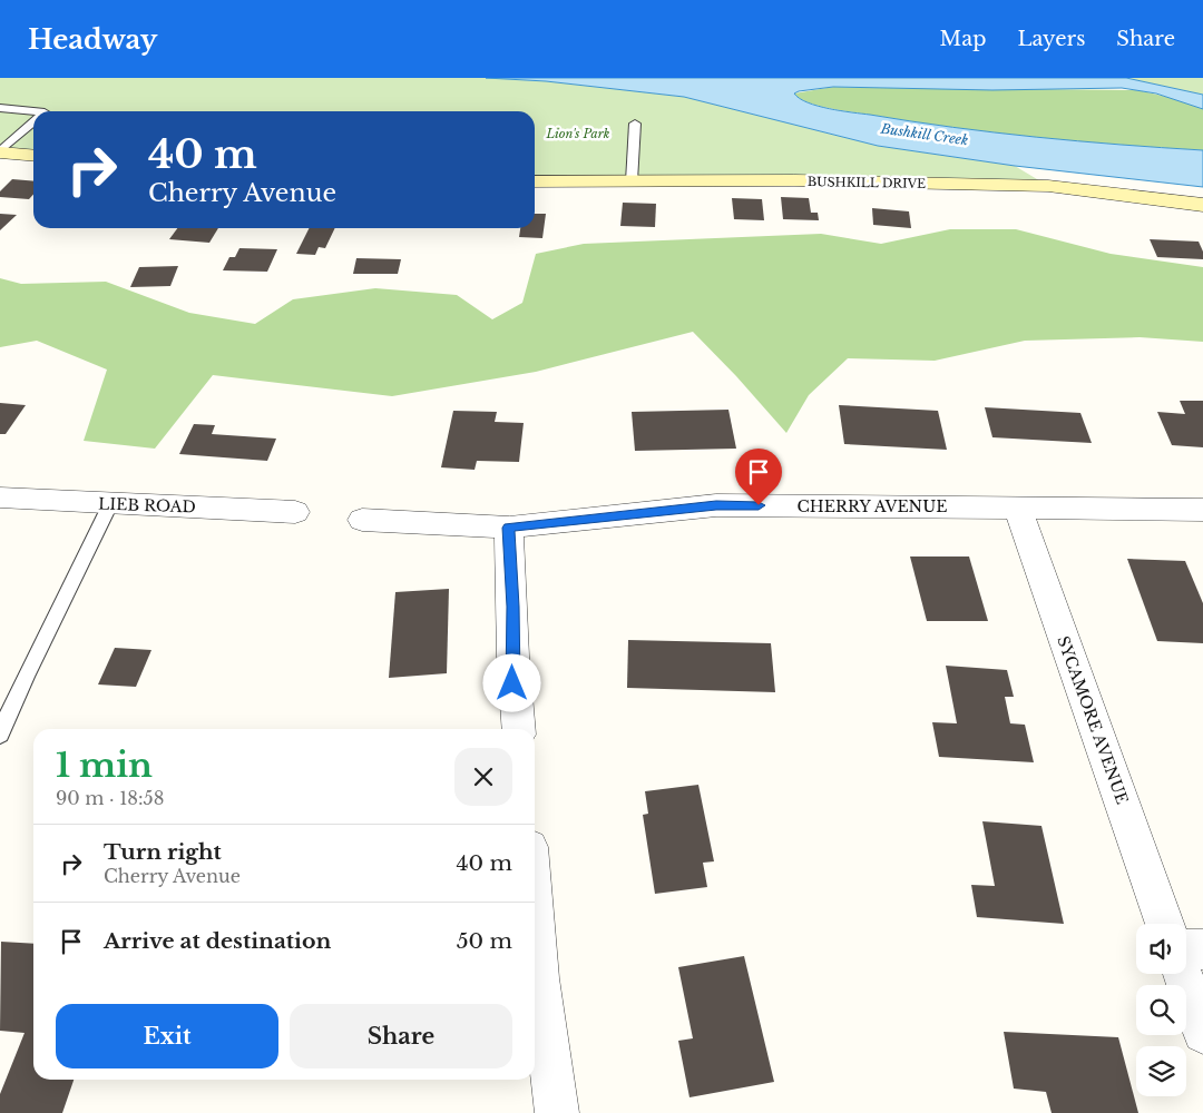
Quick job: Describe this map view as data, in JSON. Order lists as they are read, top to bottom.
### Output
{
  "streets": {
    "main road": ["BUSHKILL DRIVE"],
    "street": ["LIEB ROAD", "CHERRY AVENUE", "SYCAMORE AVENUE"]
  },
  "crossings": [
    ["CHERRY AVENUE", "SYCAMORE AVENUE"]
  ],
  "water": ["Bushkill Creek"],
  "parks": ["Lion's Park"],
  "page": {
    "header": "Headway",
    "nav": ["Map", "Layers", "Share"],
    "turn": ["40 m", "Cherry Avenue"],
    "heading": ["1 min", "90 m · 18:58"],
    "list": [
      {
        "name": "Turn right",
        "note": "Cherry Avenue",
        "value": "40 m"
      },
      {
        "name": "Arrive at destination",
        "value": "50 m"
      }
    ],
    "buttons": ["Exit", "Share"]
  }
}
